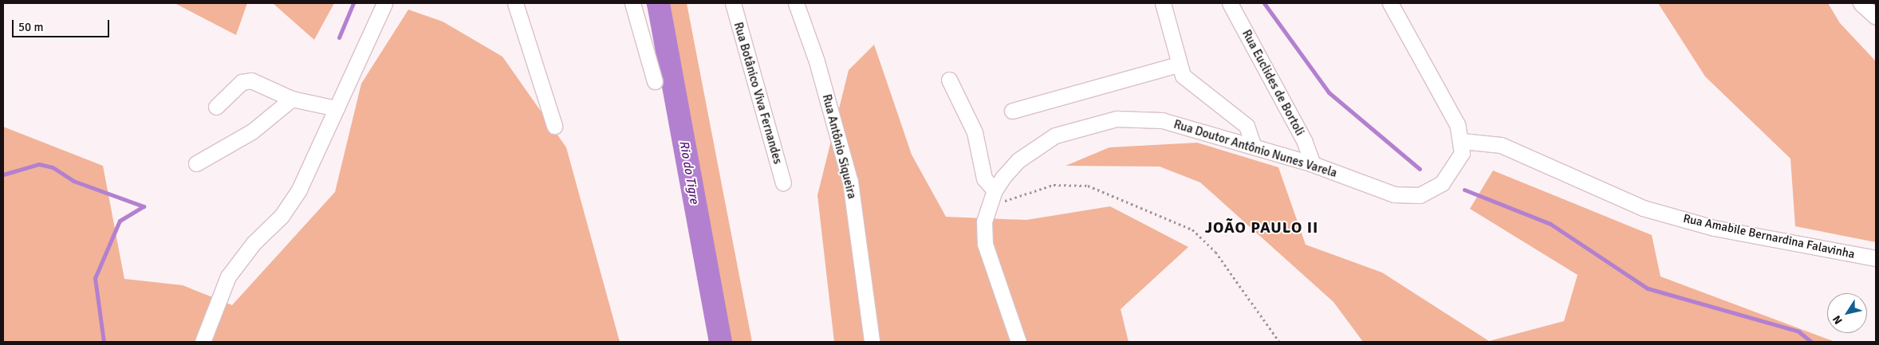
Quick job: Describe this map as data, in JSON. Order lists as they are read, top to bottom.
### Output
{
  "streets": {
    "street": [
      "Rua Euclides de Bortoli",
      "Rua Botânico Viva Fernandes",
      "Rua Antônio Siqueira",
      "Rua Doutor Antônio Nunes Varela",
      "Rua Amabile Bernardina Falavinha"
    ]
  },
  "crossings": [
    ["Rua Euclides de Bortoli", "Rua Doutor Antônio Nunes Varela"],
    ["Rua Doutor Antônio Nunes Varela", "Rua Amabile Bernardina Falavinha"]
  ],
  "districts": ["JOÃO PAULO II"],
  "water": ["Rio do Tigre"],
  "scale_bar": "50 m",
  "north": "bottom left"
}
